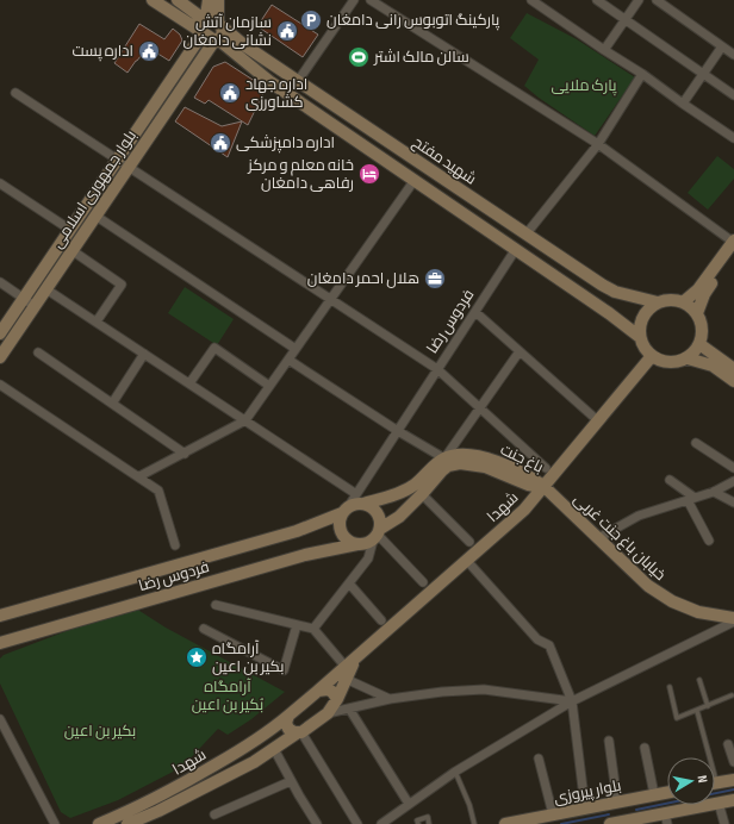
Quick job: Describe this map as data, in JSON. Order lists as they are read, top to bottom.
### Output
{
  "streets": {
    "street": [
      "شهید مفتح",
      "بلوار جمهوری اسلامی",
      "فردوس رضا",
      "باغ جنت",
      "شهدا",
      "خیابان باغ جنت غربی",
      "بلوار پیروزی"
    ]
  },
  "crossings": [
    ["شهید مفتح", "بلوار جمهوری اسلامی"],
    ["شهید مفتح", "فردوس رضا"],
    ["شهید مفتح", "شهدا"],
    ["فردوس رضا", "باغ جنت"],
    ["باغ جنت", "شهدا"],
    ["باغ جنت", "خیابان باغ جنت غربی"],
    ["شهدا", "خیابان باغ جنت غربی"]
  ],
  "parks": ["پارک ملایی", "آرامگاه بُکیر بن اعین", "بکیر بن اعین"],
  "places": {
    "parking": ["پارکینگ اتوبوس رانی دامغان"],
    "public building": [
      "سازمان آتش نشانی دامغان",
      "اداره پست",
      "اداره جهاد کشاورزی",
      "اداره دامپزشکی"
    ],
    "sports": ["سالن مالک اشتر"],
    "hotel": ["خانه معلم و مرکز رفاهی دامغان"],
    "office": ["هلال احمر دامغان"],
    "place": ["آرامگاه بکیر بن اعین"]
  },
  "north": "right"
}
